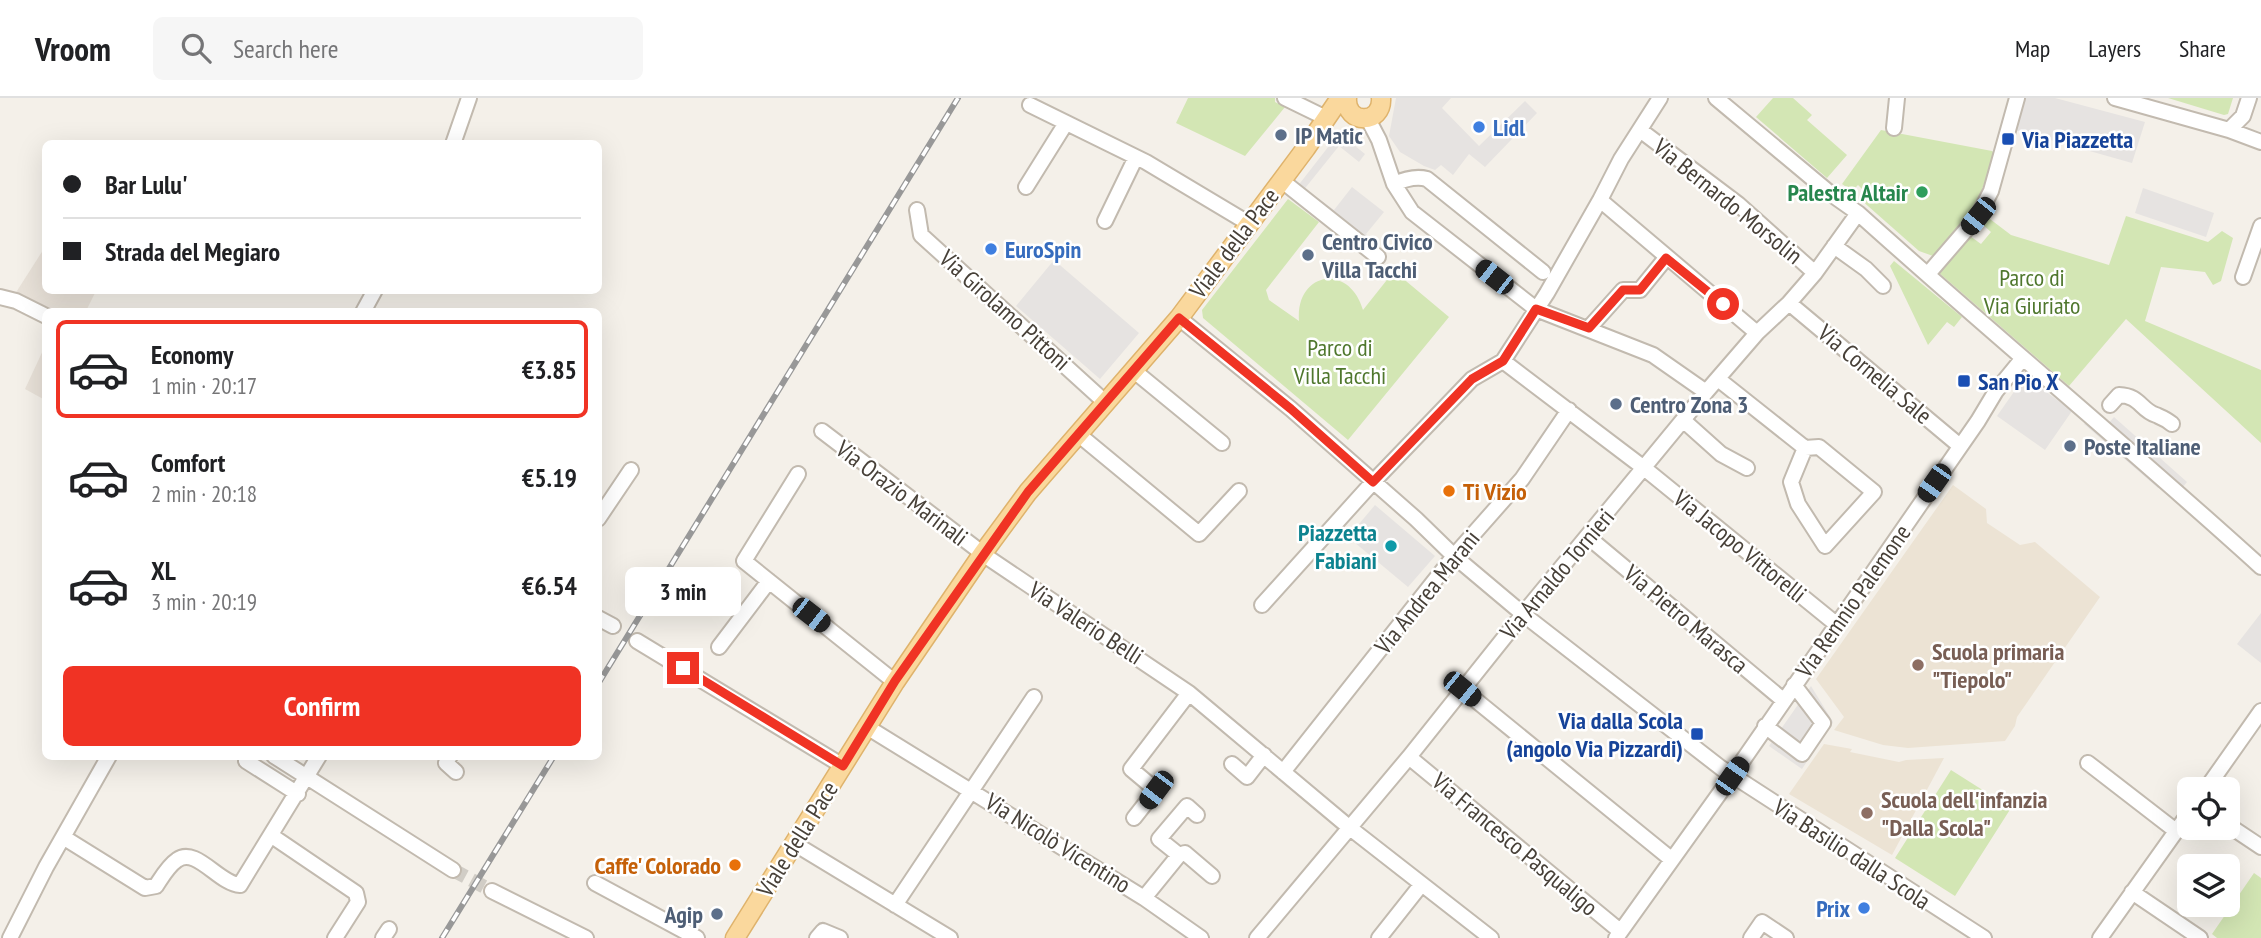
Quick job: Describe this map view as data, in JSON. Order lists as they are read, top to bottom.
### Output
{
  "streets": {
    "main road": ["Viale della Pace"],
    "street": [
      "Via Bernardo Morsolin",
      "Via Girolamo Pittoni",
      "Via Cornelia Sale",
      "Via Orazio Marinali",
      "Via Jacopo Vittorelli",
      "Via Arnaldo Tornieri",
      "Via Andrea Marani",
      "Via Remnio Palemone",
      "Via Pietro Marasca",
      "Via Valerio Belli",
      "Via Nicolò Vicentino",
      "Via Francesco Pasqualigo",
      "Via Basilio dalla Scola"
    ]
  },
  "crossings": [
    ["Via Bernardo Morsolin", "Via Arnaldo Tornieri"],
    ["Viale della Pace", "Via Girolamo Pittoni"],
    ["Viale della Pace", "Via Orazio Marinali"],
    ["Viale della Pace", "Via Valerio Belli"],
    ["Viale della Pace", "Via Nicolò Vicentino"],
    ["Viale della Pace", "Via Basilio dalla Scola"],
    ["Via Cornelia Sale", "Via Arnaldo Tornieri"],
    ["Via Cornelia Sale", "Via Remnio Palemone"],
    ["Via Orazio Marinali", "Via Valerio Belli"],
    ["Via Jacopo Vittorelli", "Via Arnaldo Tornieri"],
    ["Via Jacopo Vittorelli", "Via Andrea Marani"],
    ["Via Jacopo Vittorelli", "Via Remnio Palemone"],
    ["Via Arnaldo Tornieri", "Via Pietro Marasca"],
    ["Via Arnaldo Tornieri", "Via Valerio Belli"],
    ["Via Arnaldo Tornieri", "Via Francesco Pasqualigo"],
    ["Via Arnaldo Tornieri", "Via Basilio dalla Scola"],
    ["Via Andrea Marani", "Via Valerio Belli"],
    ["Via Andrea Marani", "Via Basilio dalla Scola"],
    ["Via Remnio Palemone", "Via Pietro Marasca"],
    ["Via Remnio Palemone", "Via Francesco Pasqualigo"],
    ["Via Remnio Palemone", "Via Basilio dalla Scola"]
  ],
  "parks": ["Parco di Via Giuriato", "Parco di Villa Tacchi"],
  "places": {
    "other": [
      "Lidl",
      "IP Matic",
      "Palestra Altair",
      "EuroSpin",
      "Centro Civico Villa Tacchi",
      "Centro Zona 3",
      "Poste Italiane",
      "Ti Vizio",
      "Piazzetta Fabiani",
      "Scuola primaria \"Tiepolo\"",
      "Scuola dell'infanzia \"Dalla Scola\"",
      "Caffe' Colorado",
      "Prix",
      "Agip"
    ],
    "transit": ["Via Piazzetta", "San Pio X", "Via dalla Scola (angolo Via Pizzardi)"]
  },
  "page": {
    "header": "Vroom",
    "search": "Search here",
    "nav": ["Map", "Layers", "Share"],
    "banner": ["Bar Lulu'", "Strada del Megiaro"],
    "list": [
      {
        "name": "Economy",
        "note": "1 min · 20:17",
        "value": "€3.85"
      },
      {
        "name": "Comfort",
        "note": "2 min · 20:18",
        "value": "€5.19"
      },
      {
        "name": "XL",
        "note": "3 min · 20:19",
        "value": "€6.54"
      }
    ],
    "bubble": "3 min",
    "buttons": "Confirm"
  }
}
